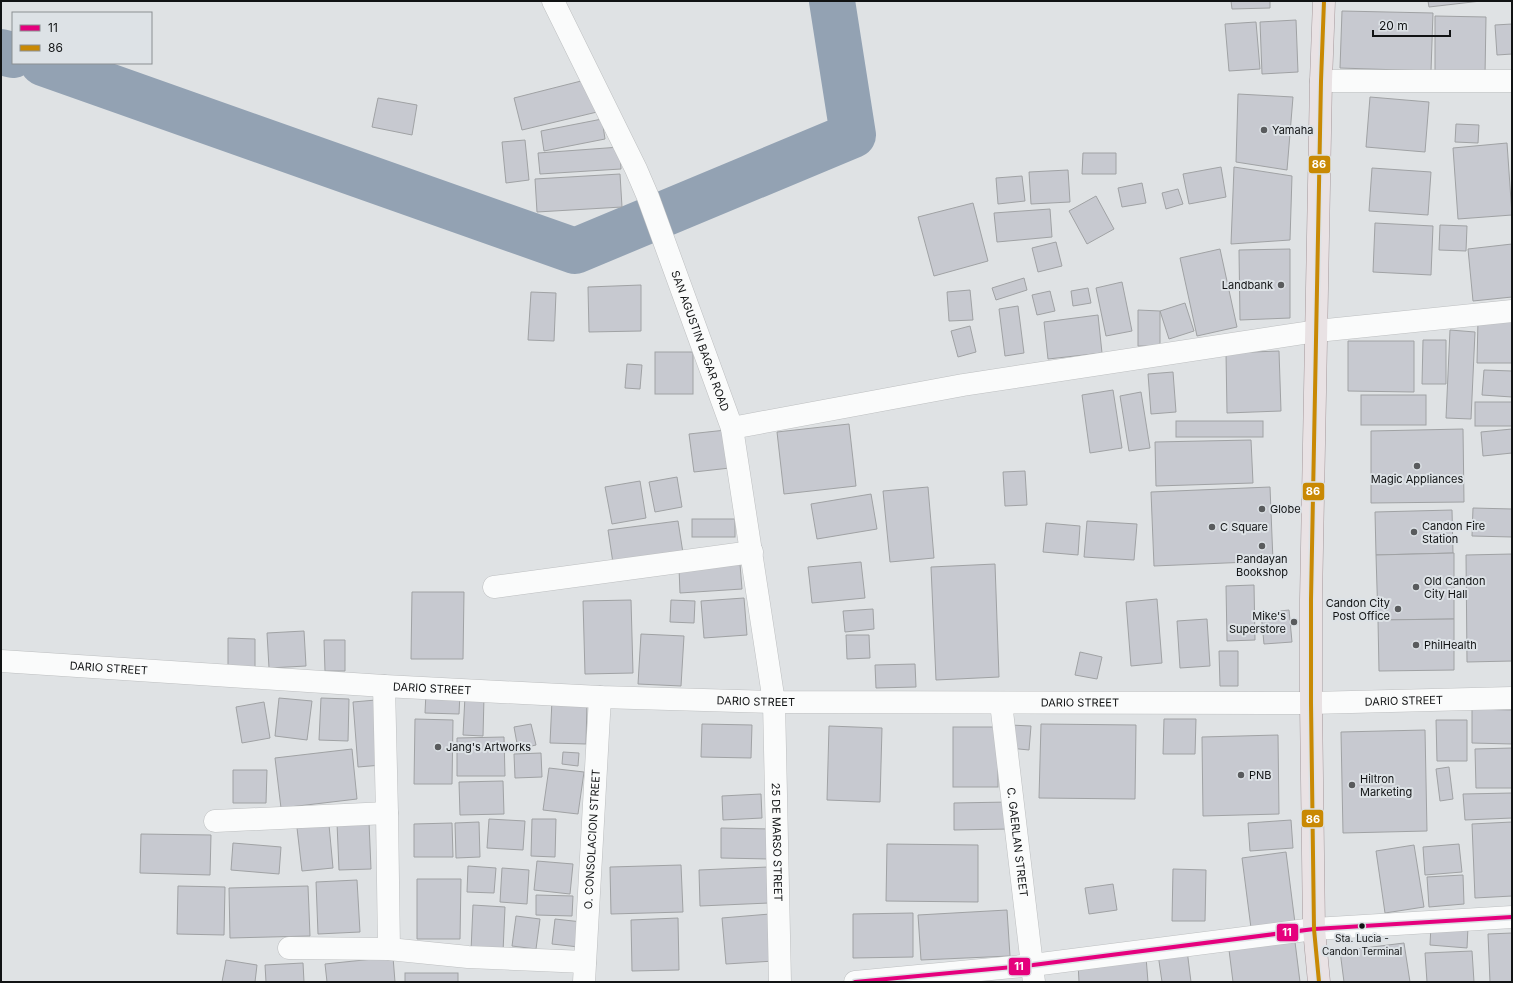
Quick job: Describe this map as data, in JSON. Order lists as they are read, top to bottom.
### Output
{
  "streets": {
    "street": [
      "SAN AGUSTIN BAGAR ROAD",
      "DARIO STREET",
      "O. CONSOLACION STREET",
      "25 DE MARSO STREET",
      "C. GAERLAN STREET"
    ]
  },
  "crossings": [
    ["SAN AGUSTIN BAGAR ROAD", "DARIO STREET"],
    ["SAN AGUSTIN BAGAR ROAD", "25 DE MARSO STREET"],
    ["DARIO STREET", "O. CONSOLACION STREET"],
    ["DARIO STREET", "25 DE MARSO STREET"],
    ["DARIO STREET", "C. GAERLAN STREET"]
  ],
  "places": [
    "Yamaha",
    "Landbank",
    "Magic Appliances",
    "Globe",
    "C Square",
    "Candon Fire Station",
    "Pandayan Bookshop",
    "Old Candon City Hall",
    "Candon City Post Office",
    "Mike's Superstore",
    "PhilHealth",
    "Jang's Artworks",
    "PNB",
    "Hiltron Marketing",
    "Sta. Lucia - Candon Terminal"
  ],
  "lines": ["transit line 86", "transit line 11"],
  "legend": ["11", "86"],
  "scale_bar": "20 m"
}
